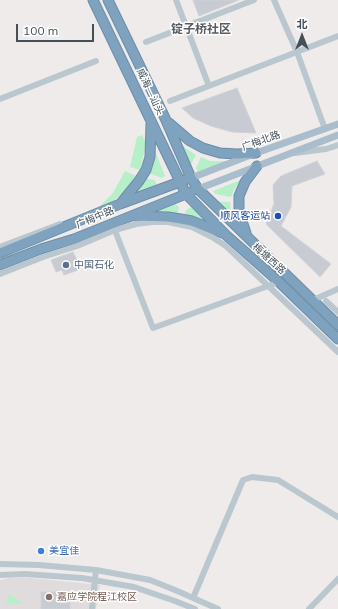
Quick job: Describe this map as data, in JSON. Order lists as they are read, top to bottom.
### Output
{
  "streets": {
    "highway": ["威海—汕头", "广梅中路", "梅塘西路"],
    "main road": ["广梅北路"]
  },
  "crossings": [
    ["威海—汕头", "广梅北路"],
    ["威海—汕头", "广梅中路"],
    ["威海—汕头", "梅塘西路"],
    ["广梅北路", "广梅中路"],
    ["广梅中路", "梅塘西路"]
  ],
  "districts": ["锭子桥社区"],
  "places": [
    "顺风客运站",
    "中国石化",
    "美宜佳",
    "嘉应学院程江校区"
  ],
  "scale_bar": "100 m",
  "north": "top"
}
